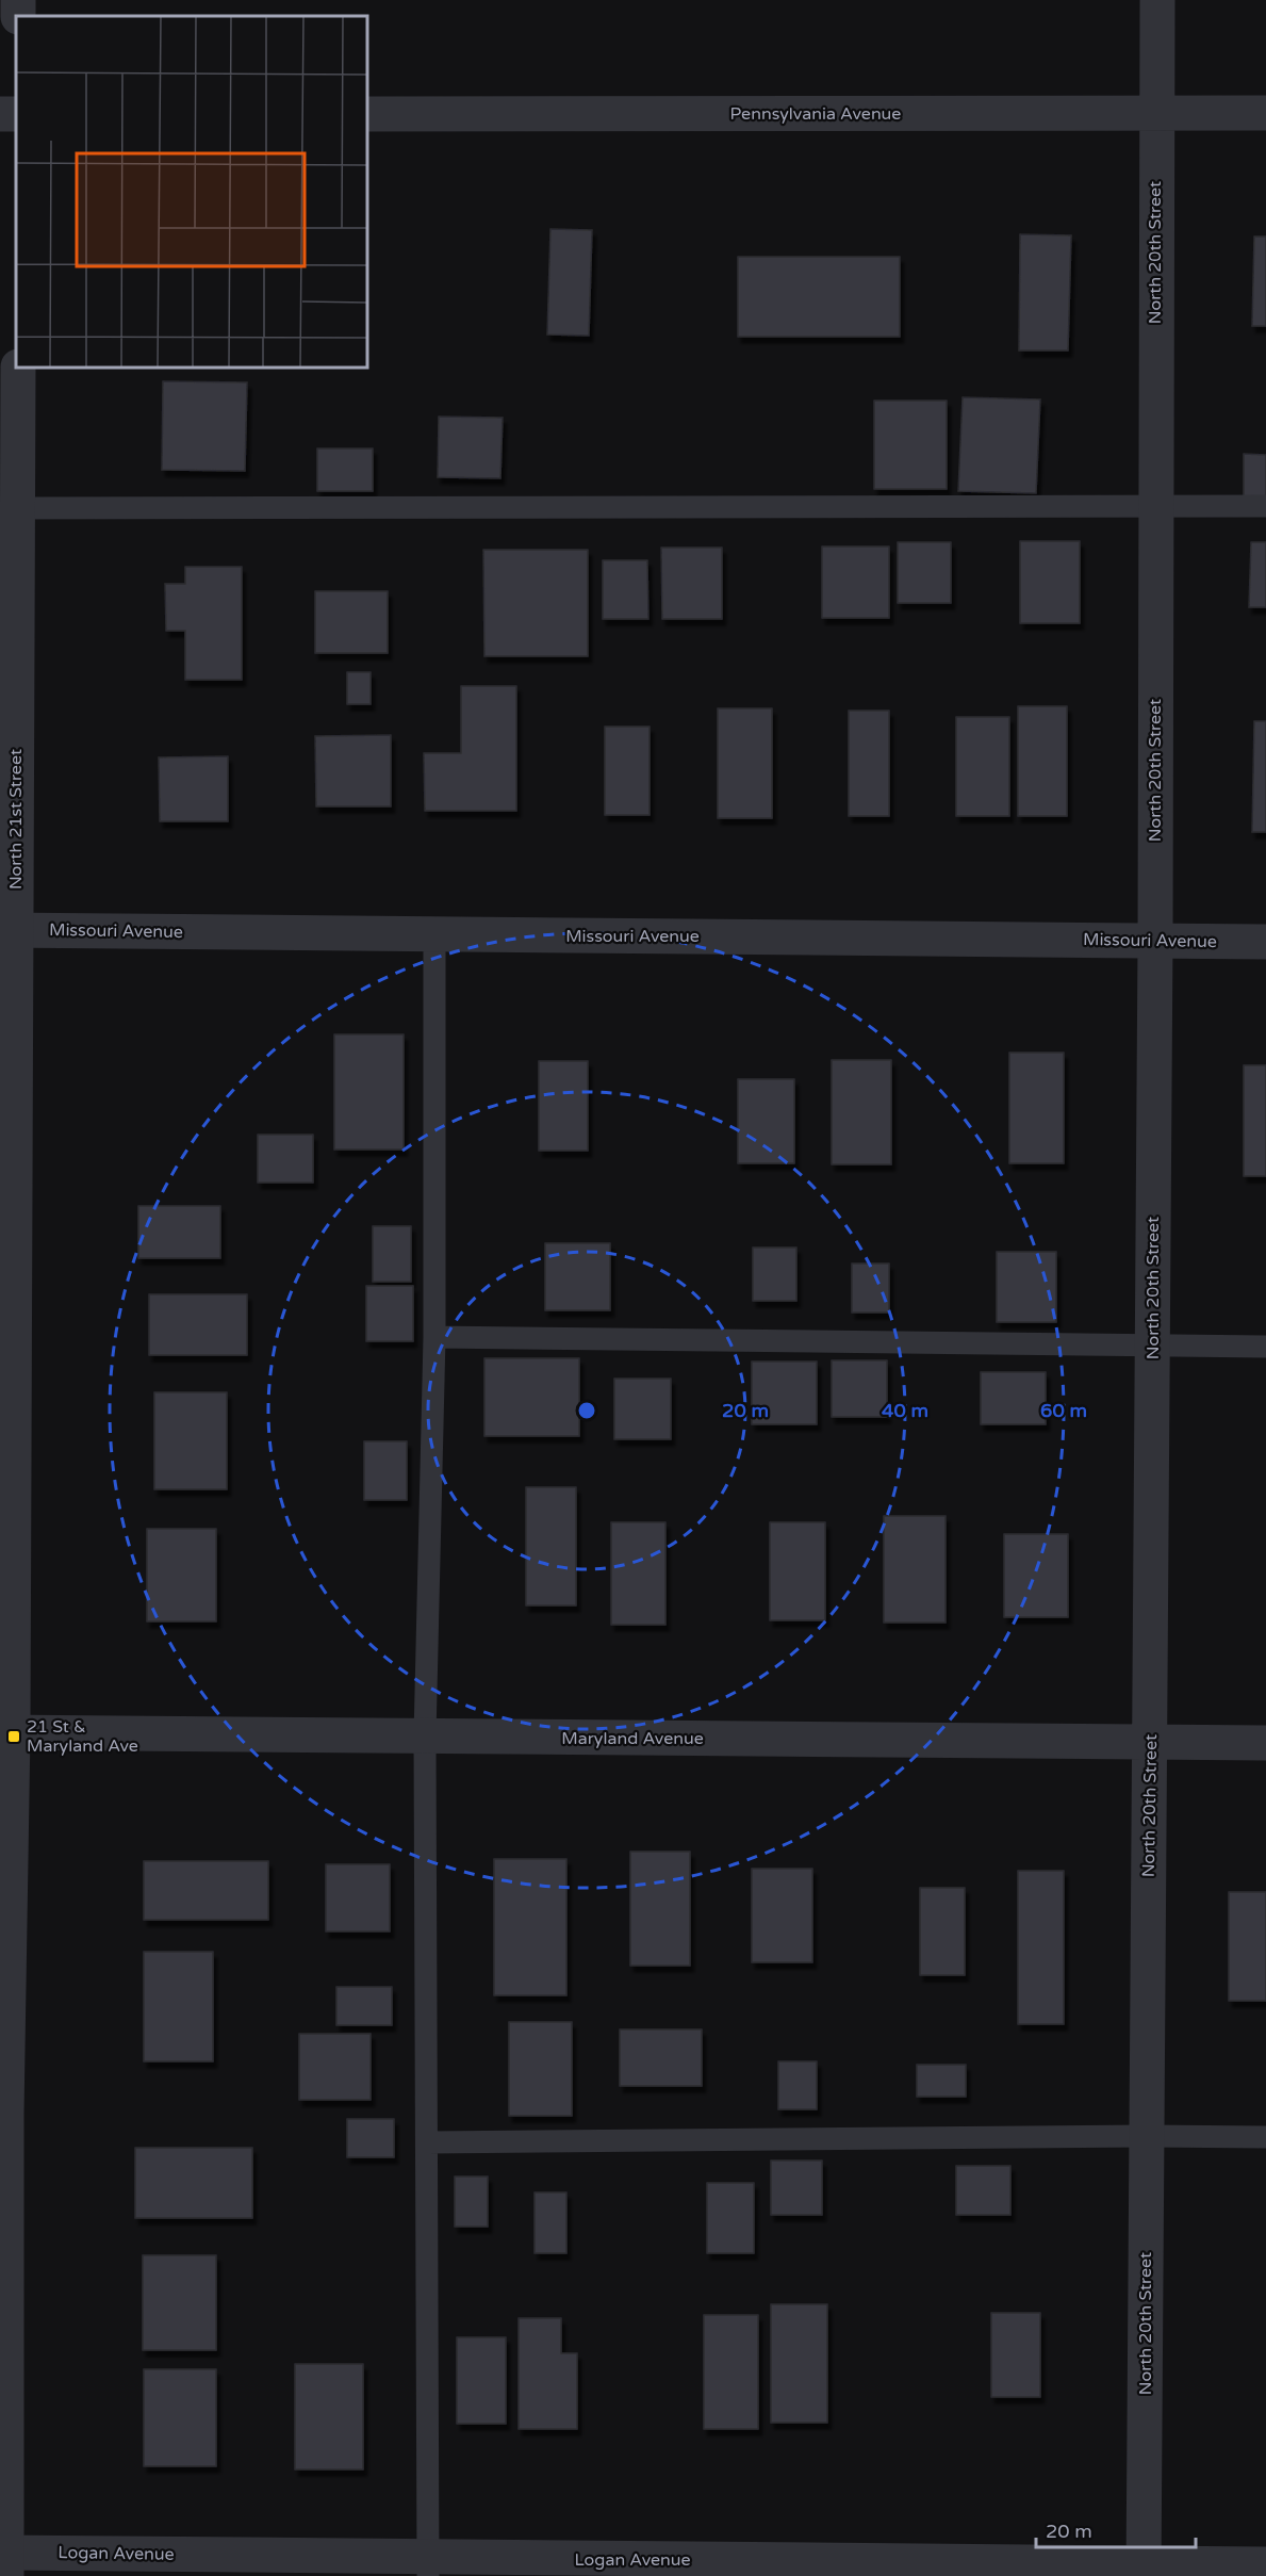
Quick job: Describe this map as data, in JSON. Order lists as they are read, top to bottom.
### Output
{
  "streets": {
    "street": [
      "Pennsylvania Avenue",
      "North 20th Street",
      "North 21st Street",
      "Missouri Avenue",
      "Maryland Avenue",
      "Logan Avenue"
    ]
  },
  "crossings": [
    ["Pennsylvania Avenue", "North 20th Street"],
    ["North 20th Street", "Missouri Avenue"],
    ["North 20th Street", "Maryland Avenue"],
    ["North 20th Street", "Logan Avenue"],
    ["North 21st Street", "Missouri Avenue"],
    ["North 21st Street", "Maryland Avenue"],
    ["North 21st Street", "Logan Avenue"]
  ],
  "places": {
    "transit": ["21 St & Maryland Ave"]
  },
  "scale_bar": "20 m",
  "rings": ["20 m", "40 m", "60 m"]
}
